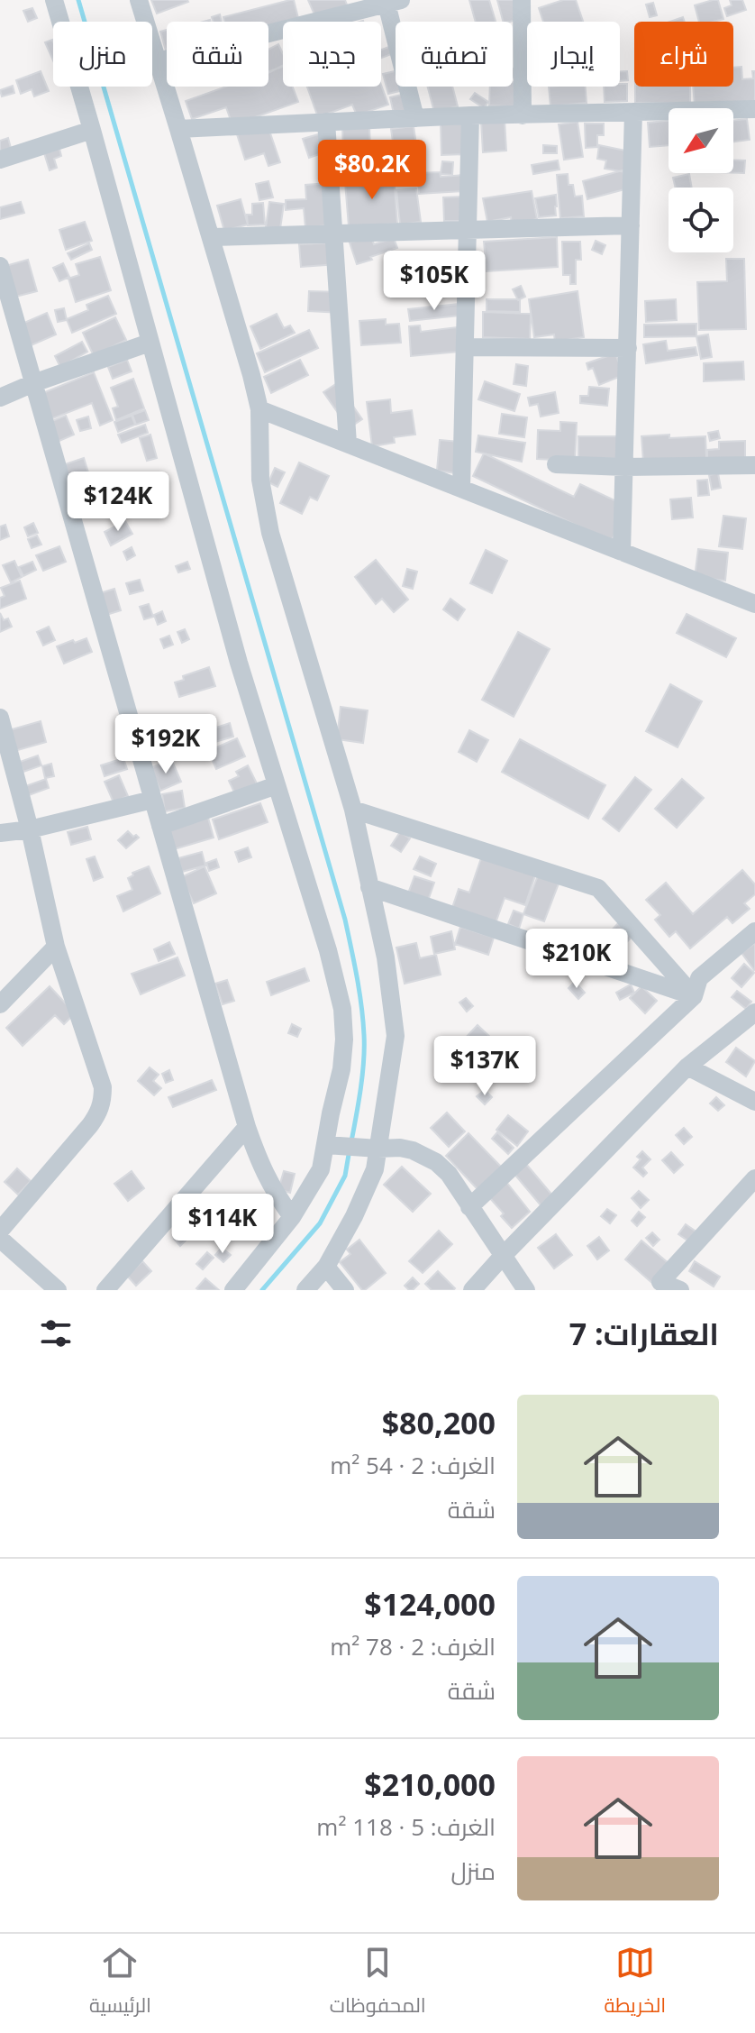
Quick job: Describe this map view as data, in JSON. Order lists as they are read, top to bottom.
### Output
{
  "north": "bottom left",
  "page": {
    "chip": [
      "شراء",
      "إيجار",
      "تصفية",
      "جديد",
      "شقة",
      "منزل"
    ],
    "price": [
      "$80.2K",
      "$105K",
      "$124K",
      "$192K",
      "$210K",
      "$137K",
      "$114K"
    ],
    "heading": "العقارات: 7",
    "list": [
      {
        "name": "$80,200",
        "note": "الغرف: 2 · 54 m² · شقة"
      },
      {
        "name": "$124,000",
        "note": "الغرف: 2 · 78 m² · شقة"
      },
      {
        "name": "$210,000",
        "note": "الغرف: 5 · 118 m² · منزل"
      }
    ],
    "tabs": ["الخريطة", "المحفوظات", "الرئيسية"]
  }
}
